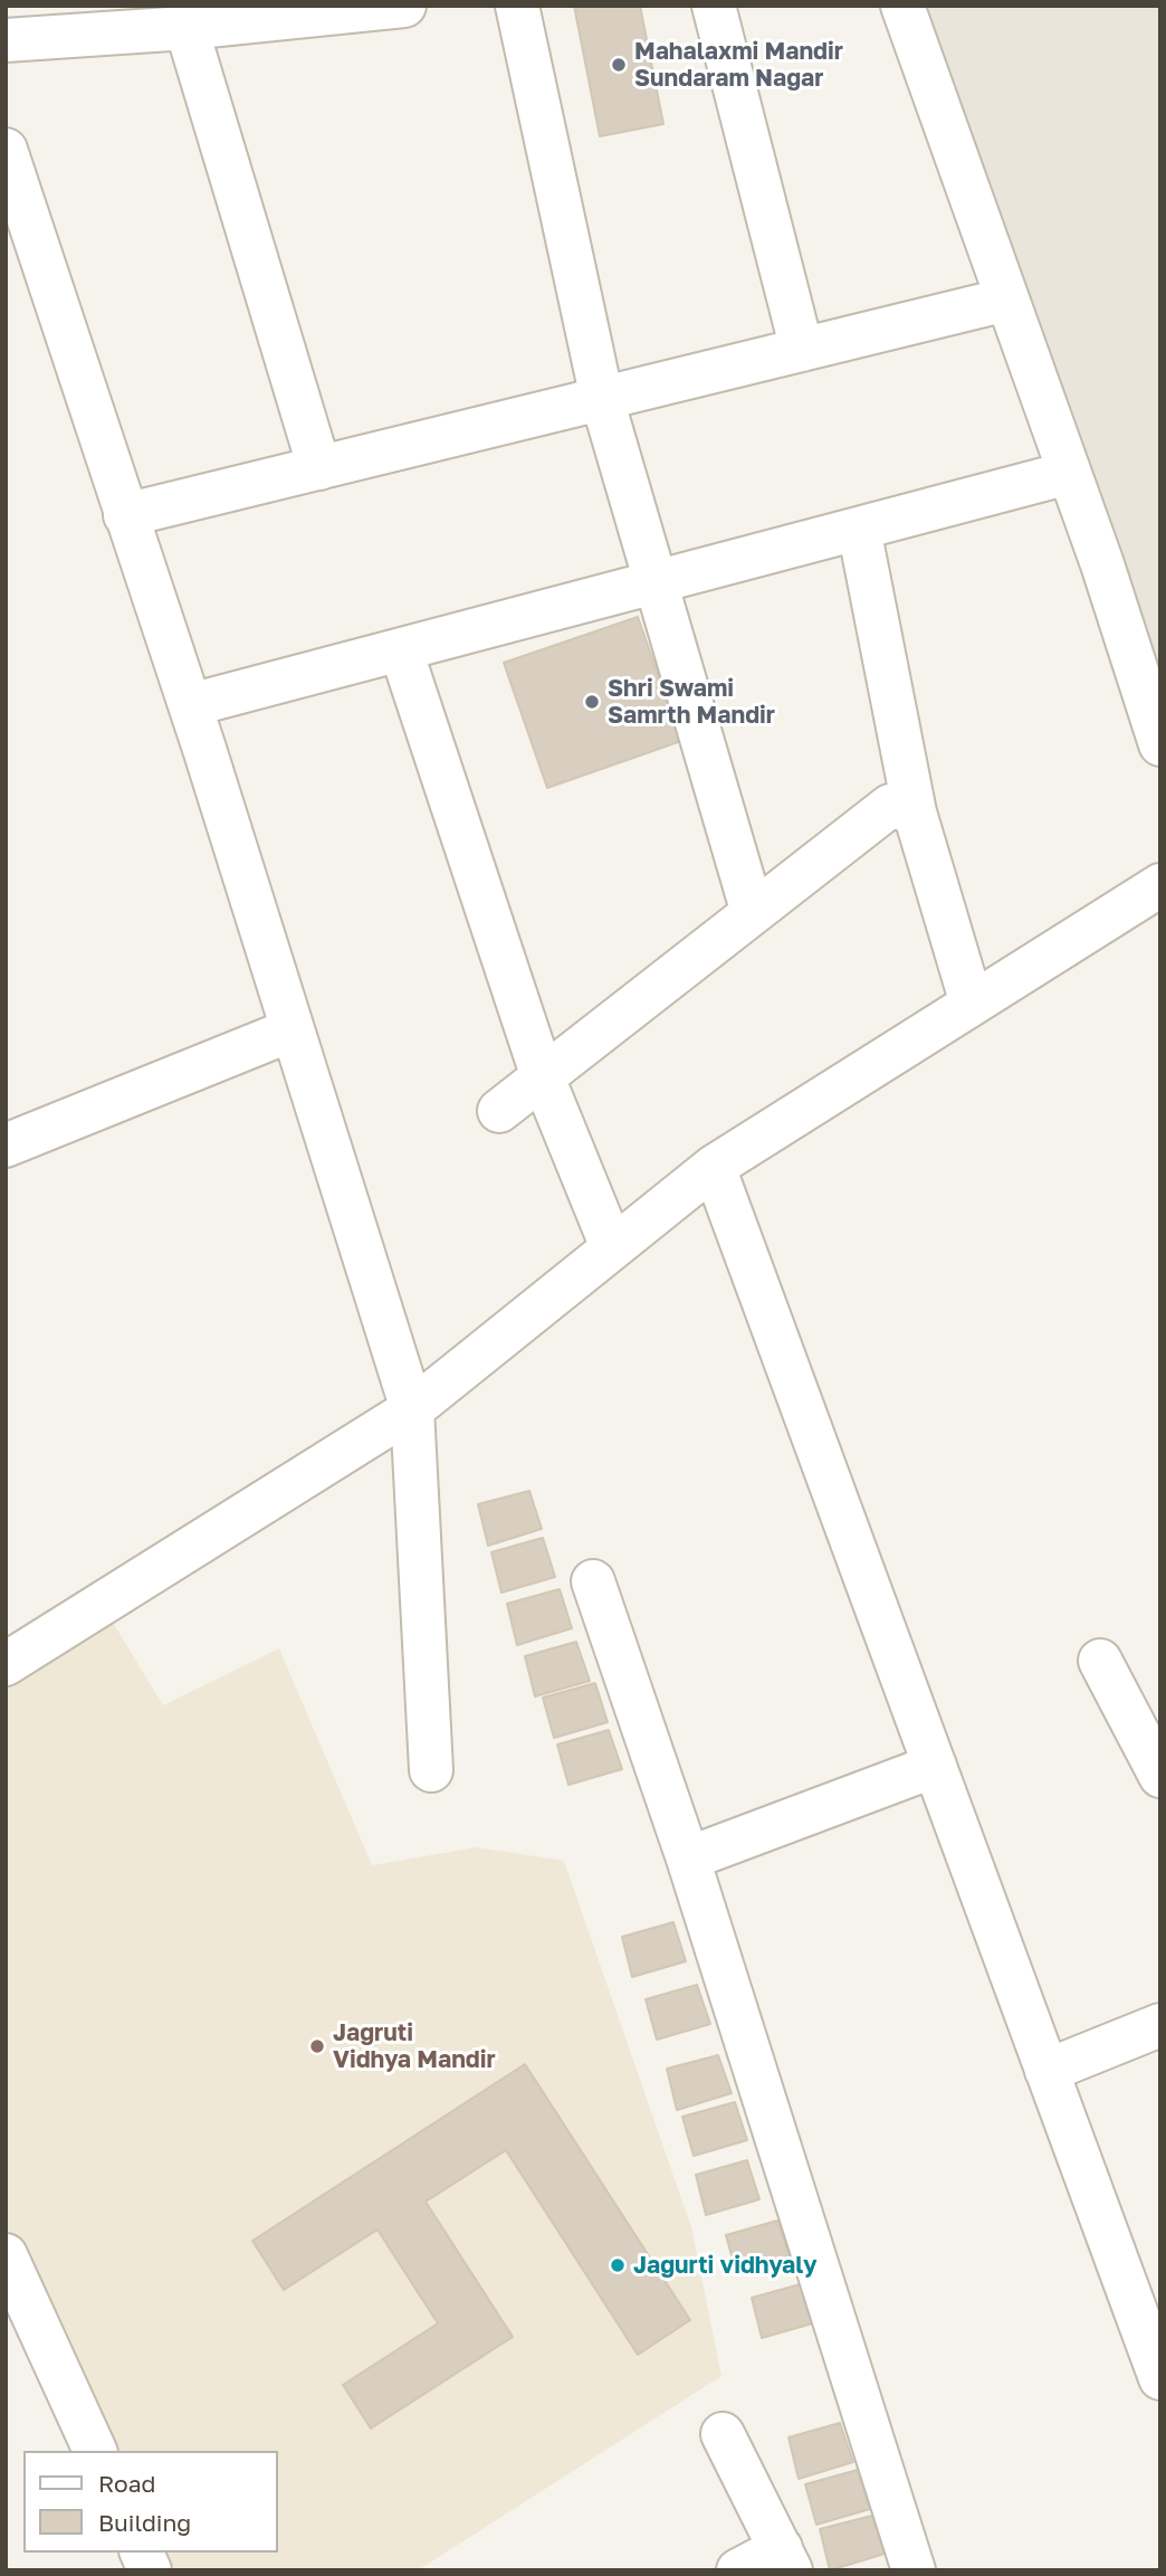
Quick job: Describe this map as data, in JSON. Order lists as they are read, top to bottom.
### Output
{
  "places": [
    "Mahalaxmi Mandir Sundaram Nagar",
    "Shri Swami Samrth Mandir",
    "Jagruti Vidhya Mandir",
    "Jagurti vidhyaly"
  ],
  "legend": ["Road", "Building"]
}
